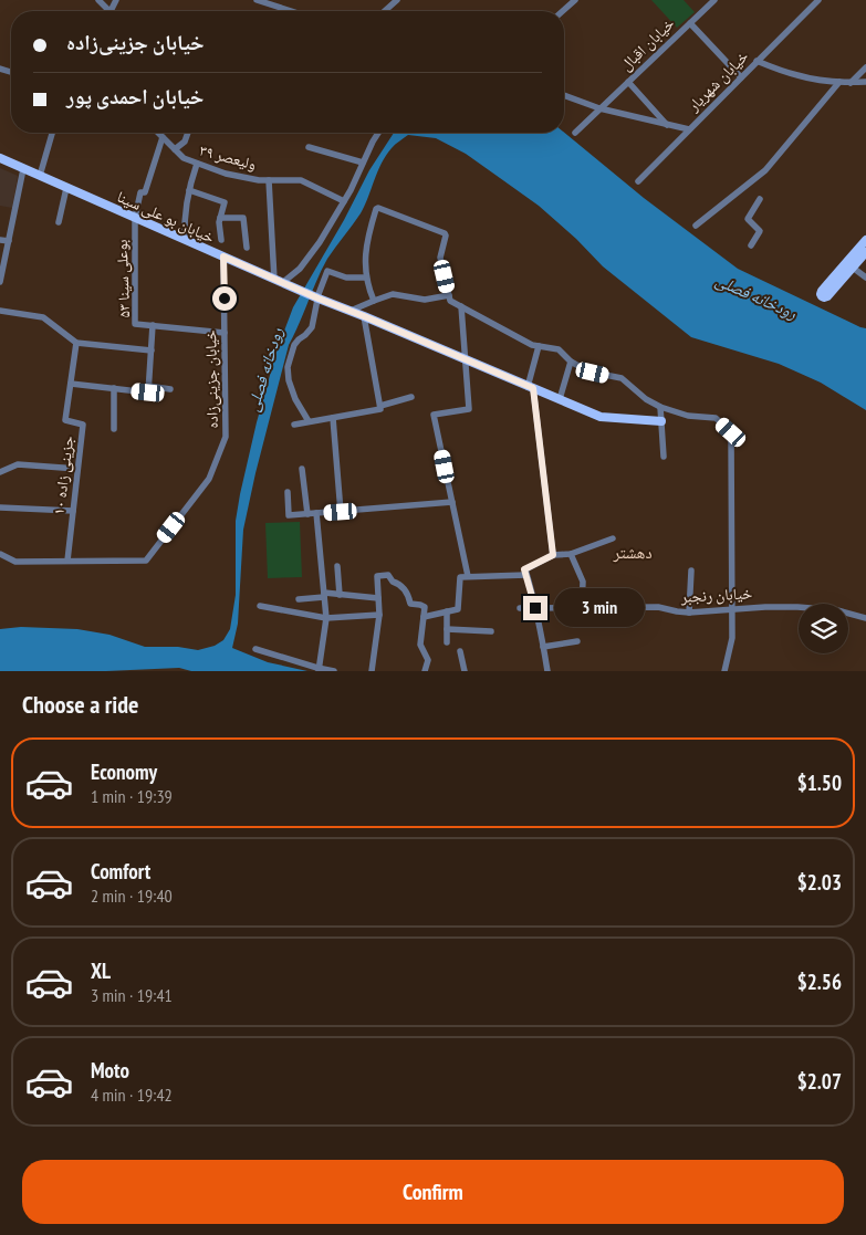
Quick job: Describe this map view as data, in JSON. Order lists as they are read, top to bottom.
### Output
{
  "streets": {
    "main road": ["خیابان بو علی سینا"],
    "street": [
      "خیابان اقبال",
      "خیابان شهریار",
      "ولیعصر ۳۹",
      "بوعلی سینا ۵۳",
      "خیابان جزینی‌زاده",
      "جزینی زاده ۱۰",
      "خیابان رنجبر"
    ]
  },
  "crossings": [
    ["خیابان بو علی سینا", "بوعلی سینا ۵۳"],
    ["خیابان بو علی سینا", "خیابان جزینی‌زاده"],
    ["خیابان جزینی‌زاده", "جزینی زاده ۱۰"]
  ],
  "districts": ["دهشتر"],
  "water": ["رودخانه فصلی"],
  "page": {
    "banner": ["خیابان جزینی‌زاده", "خیابان احمدی پور"],
    "bubble": "3 min",
    "heading": "Choose a ride",
    "list": [
      {
        "name": "Economy",
        "note": "1 min · 19:39",
        "value": "$1.50"
      },
      {
        "name": "Comfort",
        "note": "2 min · 19:40",
        "value": "$2.03"
      },
      {
        "name": "XL",
        "note": "3 min · 19:41",
        "value": "$2.56"
      },
      {
        "name": "Moto",
        "note": "4 min · 19:42",
        "value": "$2.07"
      }
    ],
    "buttons": "Confirm"
  }
}
